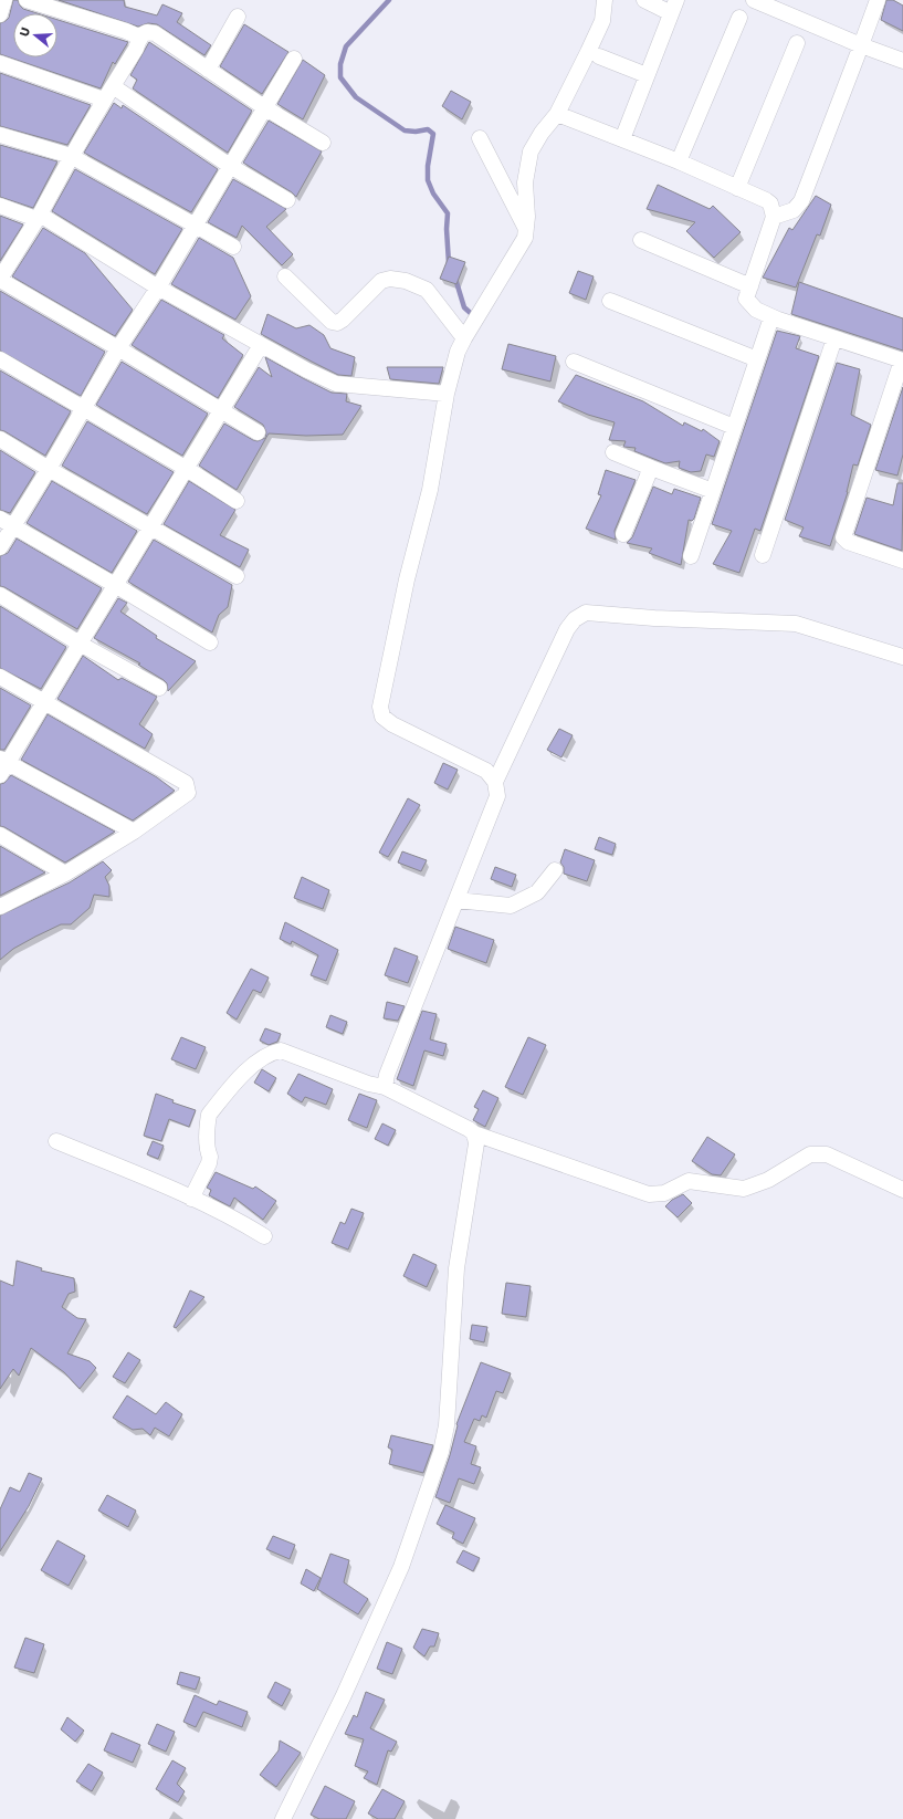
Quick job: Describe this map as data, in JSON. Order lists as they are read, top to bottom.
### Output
{
  "north": "left"
}
